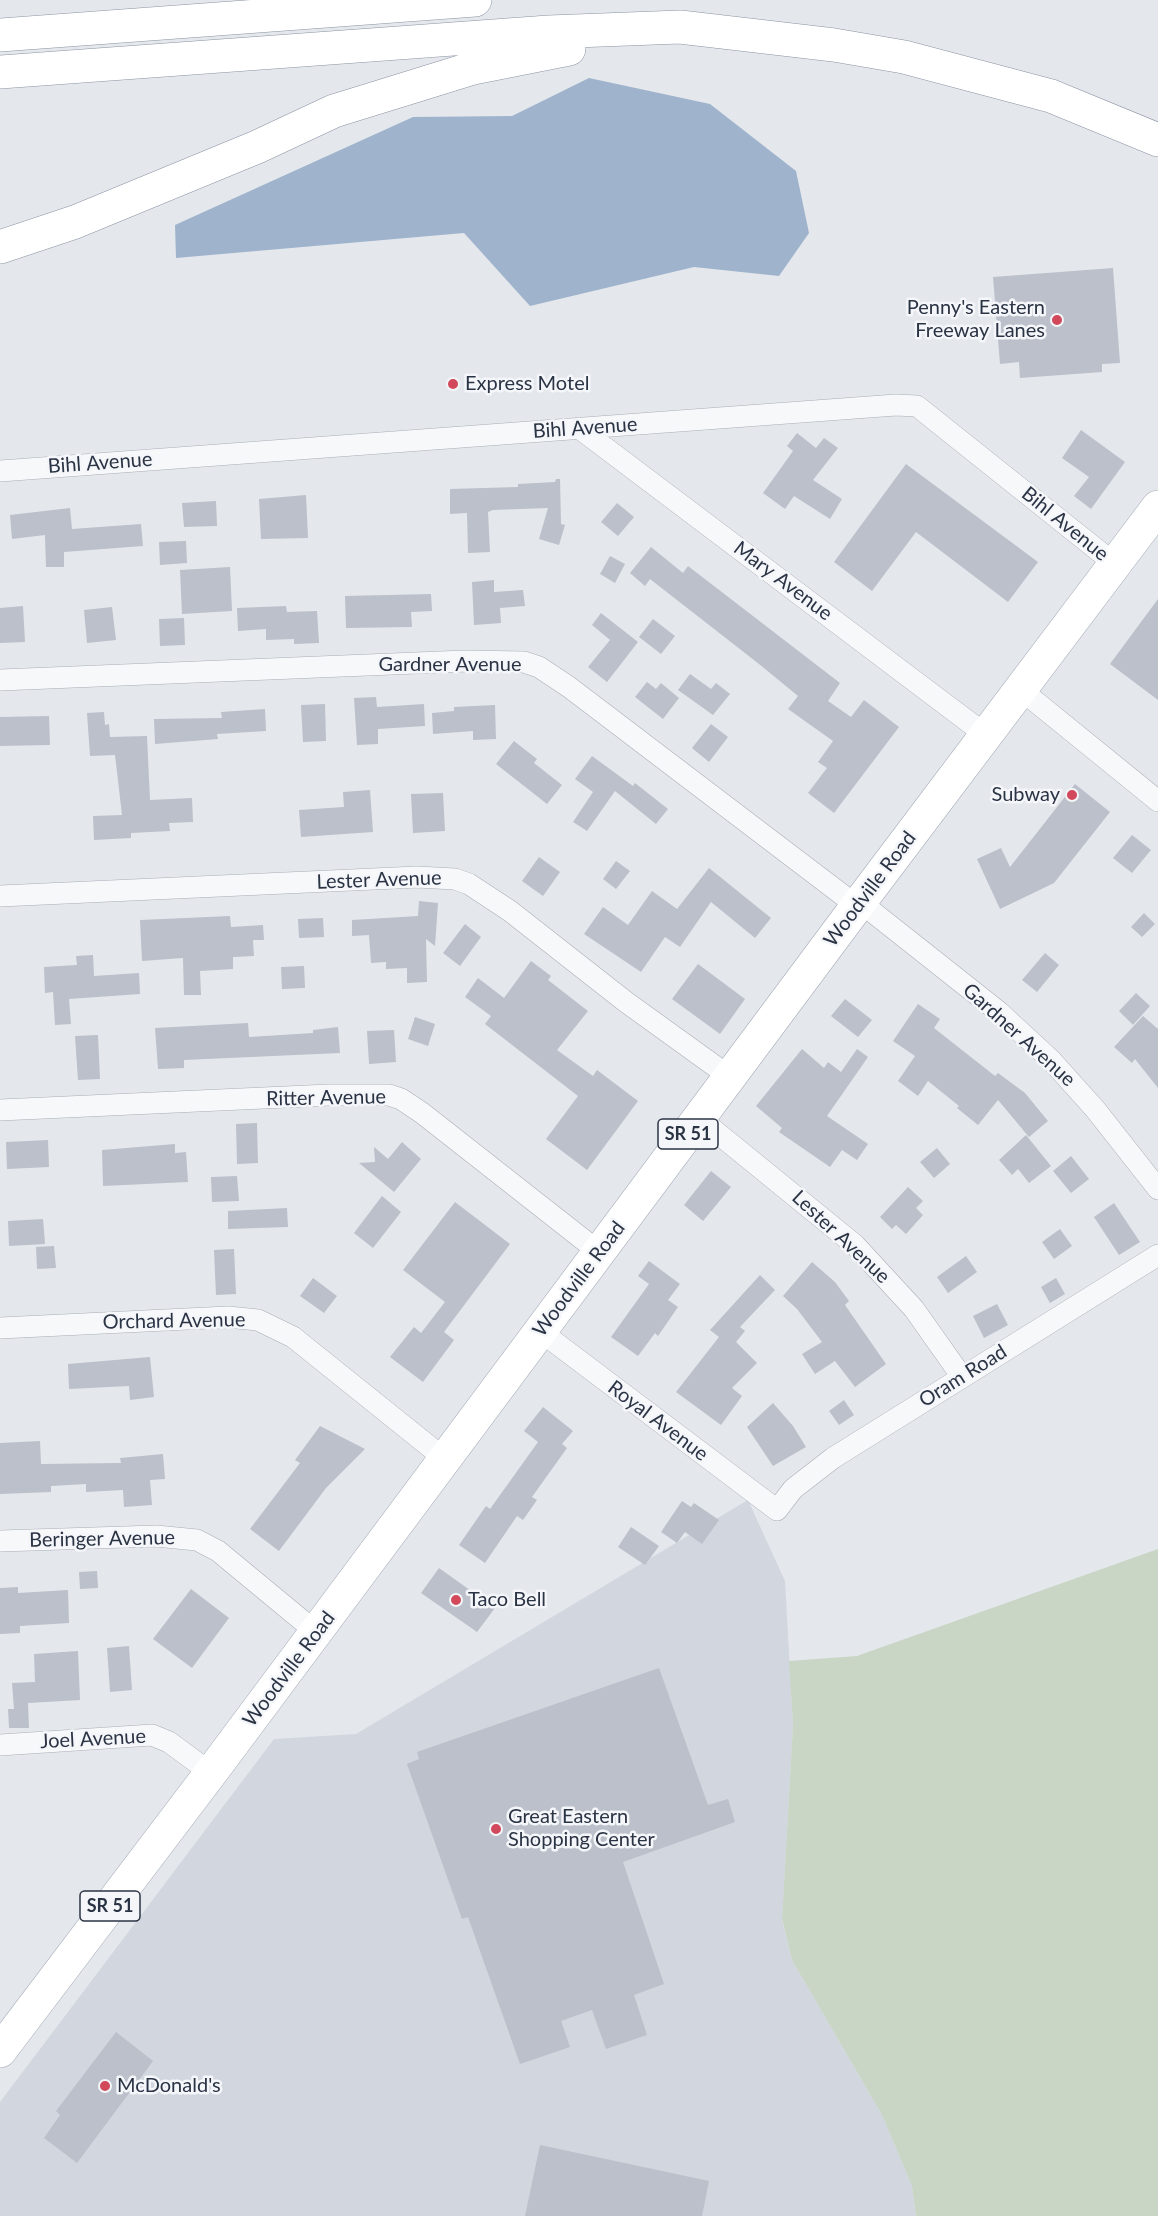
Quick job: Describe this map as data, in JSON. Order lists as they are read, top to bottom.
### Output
{
  "streets": {
    "main road": ["Woodville Road", "SR 51"],
    "street": [
      "Bihl Avenue",
      "Mary Avenue",
      "Gardner Avenue",
      "Lester Avenue",
      "Ritter Avenue",
      "Orchard Avenue",
      "Oram Road",
      "Royal Avenue",
      "Beringer Avenue",
      "Joel Avenue"
    ]
  },
  "crossings": [
    ["Bihl Avenue", "Mary Avenue"],
    ["Bihl Avenue", "Woodville Road"],
    ["Mary Avenue", "Woodville Road"],
    ["Gardner Avenue", "Woodville Road"],
    ["Lester Avenue", "Woodville Road"],
    ["Lester Avenue", "Oram Road"],
    ["Woodville Road", "Ritter Avenue"],
    ["Woodville Road", "Orchard Avenue"],
    ["Woodville Road", "Royal Avenue"],
    ["Woodville Road", "Beringer Avenue"],
    ["Woodville Road", "Joel Avenue"],
    ["Oram Road", "Royal Avenue"]
  ],
  "places": [
    "Penny's Eastern Freeway Lanes",
    "Express Motel",
    "Subway",
    "Taco Bell",
    "Great Eastern Shopping Center",
    "McDonald's"
  ]
}
